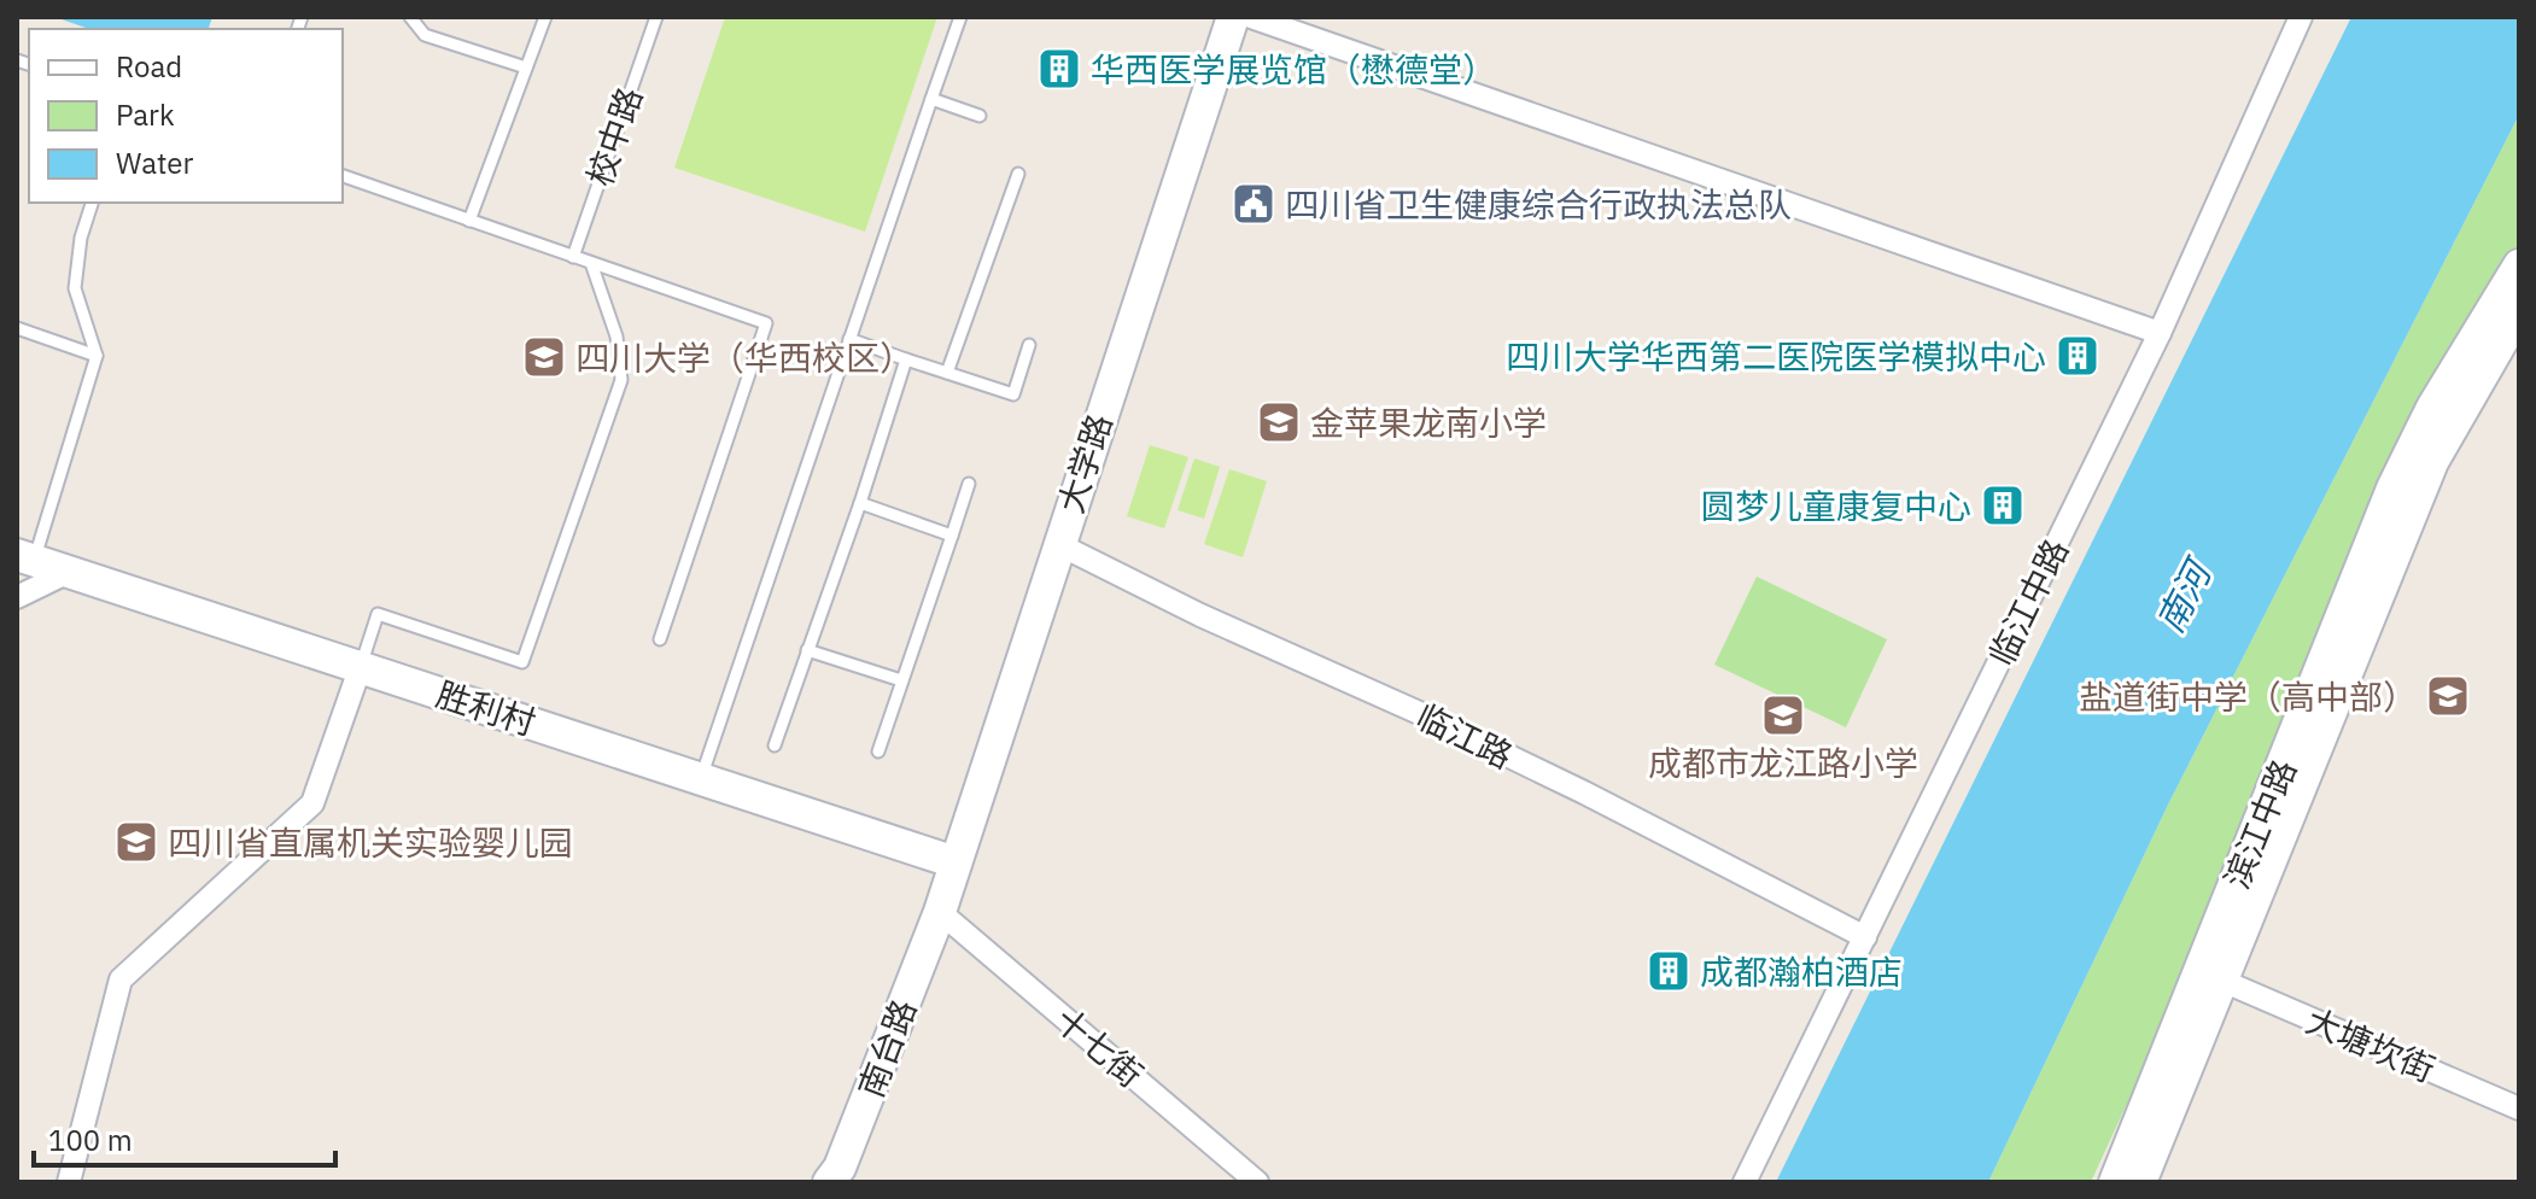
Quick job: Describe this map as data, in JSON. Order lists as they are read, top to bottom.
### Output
{
  "streets": {
    "street": [
      "大学路",
      "临江中路",
      "胜利村",
      "临江路",
      "滨江中路",
      "大塘坎街",
      "十七街",
      "南台路"
    ],
    "lane": ["校中路"]
  },
  "crossings": [
    ["大学路", "胜利村"],
    ["大学路", "临江路"],
    ["大学路", "十七街"],
    ["大学路", "南台路"],
    ["临江中路", "临江路"],
    ["滨江中路", "大塘坎街"],
    ["十七街", "南台路"]
  ],
  "water": ["南河"],
  "places": {
    "building": [
      "华西医学展览馆（懋德堂）",
      "四川大学华西第二医院医学模拟中心",
      "圆梦儿童康复中心",
      "成都瀚柏酒店"
    ],
    "public building": ["四川省卫生健康综合行政执法总队"],
    "school or university": [
      "四川大学（华西校区）",
      "金苹果龙南小学",
      "盐道街中学（高中部）",
      "成都市龙江路小学",
      "四川省直属机关实验婴儿园"
    ]
  },
  "legend": ["Road", "Park", "Water"],
  "scale_bar": "100 m"
}
